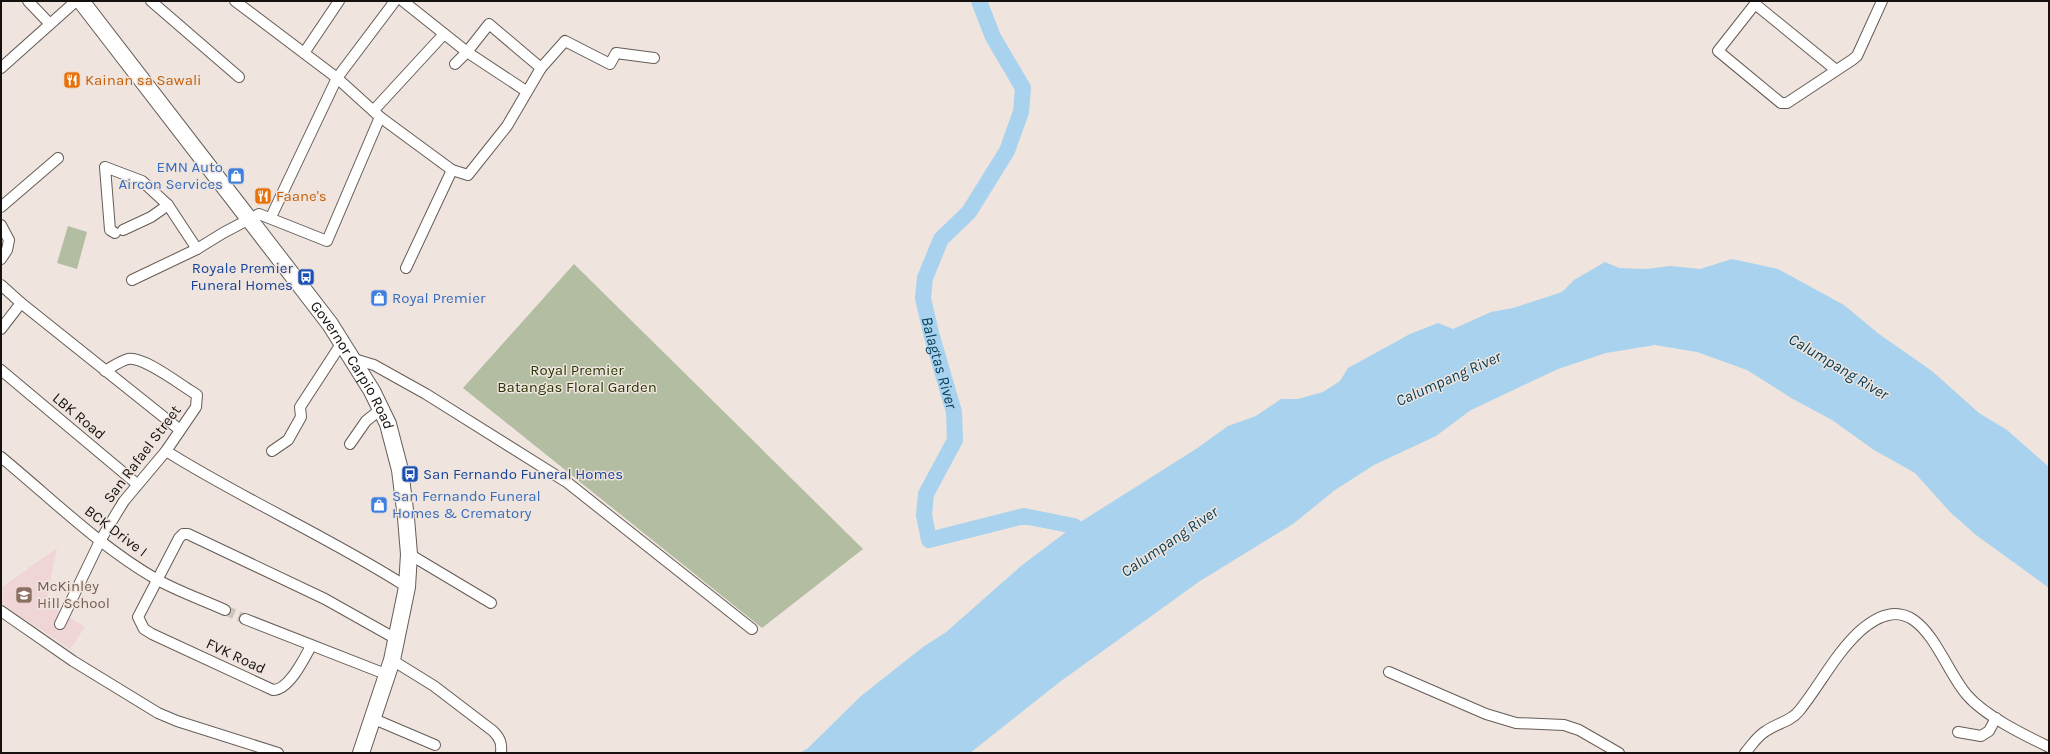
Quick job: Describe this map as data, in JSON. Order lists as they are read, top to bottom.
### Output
{
  "streets": {
    "main road": ["Governor Carpio Road"],
    "street": [
      "LBK Road",
      "San Rafael Street",
      "BCK Drive I",
      "FVK Road"
    ]
  },
  "crossings": [
    ["LBK Road", "San Rafael Street"],
    ["San Rafael Street", "BCK Drive I"],
    ["BCK Drive I", "FVK Road"]
  ],
  "water": ["Balagtas River", "Calumpang River"],
  "parks": ["Royal Premier Batangas Floral Garden"],
  "places": {
    "restaurant": ["Kainan sa Sawali", "Faane's"],
    "shop": ["EMN Auto Aircon Services", "Royal Premier", "San Fernando Funeral Homes & Crematory"],
    "bus stop": ["Royale Premier Funeral Homes", "San Fernando Funeral Homes"],
    "school or university": ["McKinley Hill School"]
  }
}
